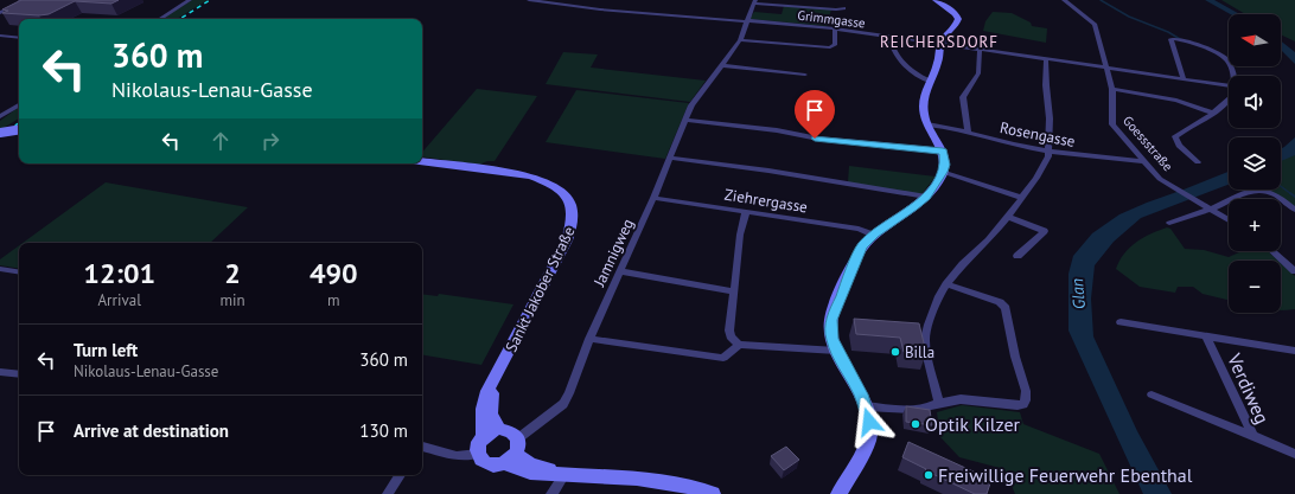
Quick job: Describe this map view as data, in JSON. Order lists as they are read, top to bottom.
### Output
{
  "streets": {
    "main road": ["Sankt Jakober Straße"],
    "street": [
      "Grimmgasse",
      "Rosengasse",
      "Goessstraße",
      "Ziehrergasse",
      "Jamnigweg",
      "Verdiweg"
    ]
  },
  "crossings": [
    ["Grimmgasse", "Goessstraße"],
    ["Grimmgasse", "Jamnigweg"],
    ["Rosengasse", "Goessstraße"],
    ["Ziehrergasse", "Jamnigweg"],
    ["Jamnigweg", "Sankt Jakober Straße"]
  ],
  "districts": ["REICHERSDORF"],
  "water": ["Glan"],
  "places": ["Billa", "Optik Kilzer", "Freiwillige Feuerwehr Ebenthal"],
  "north": "left",
  "page": {
    "map_buttons": ["+", "−"],
    "turn": ["360 m", "Nikolaus-Lenau-Gasse"],
    "eta": [
      "12:01",
      "Arrival",
      "2",
      "min",
      "490",
      "m"
    ],
    "list": [
      {
        "name": "Turn left",
        "note": "Nikolaus-Lenau-Gasse",
        "value": "360 m"
      },
      {
        "name": "Arrive at destination",
        "value": "130 m"
      }
    ]
  }
}
